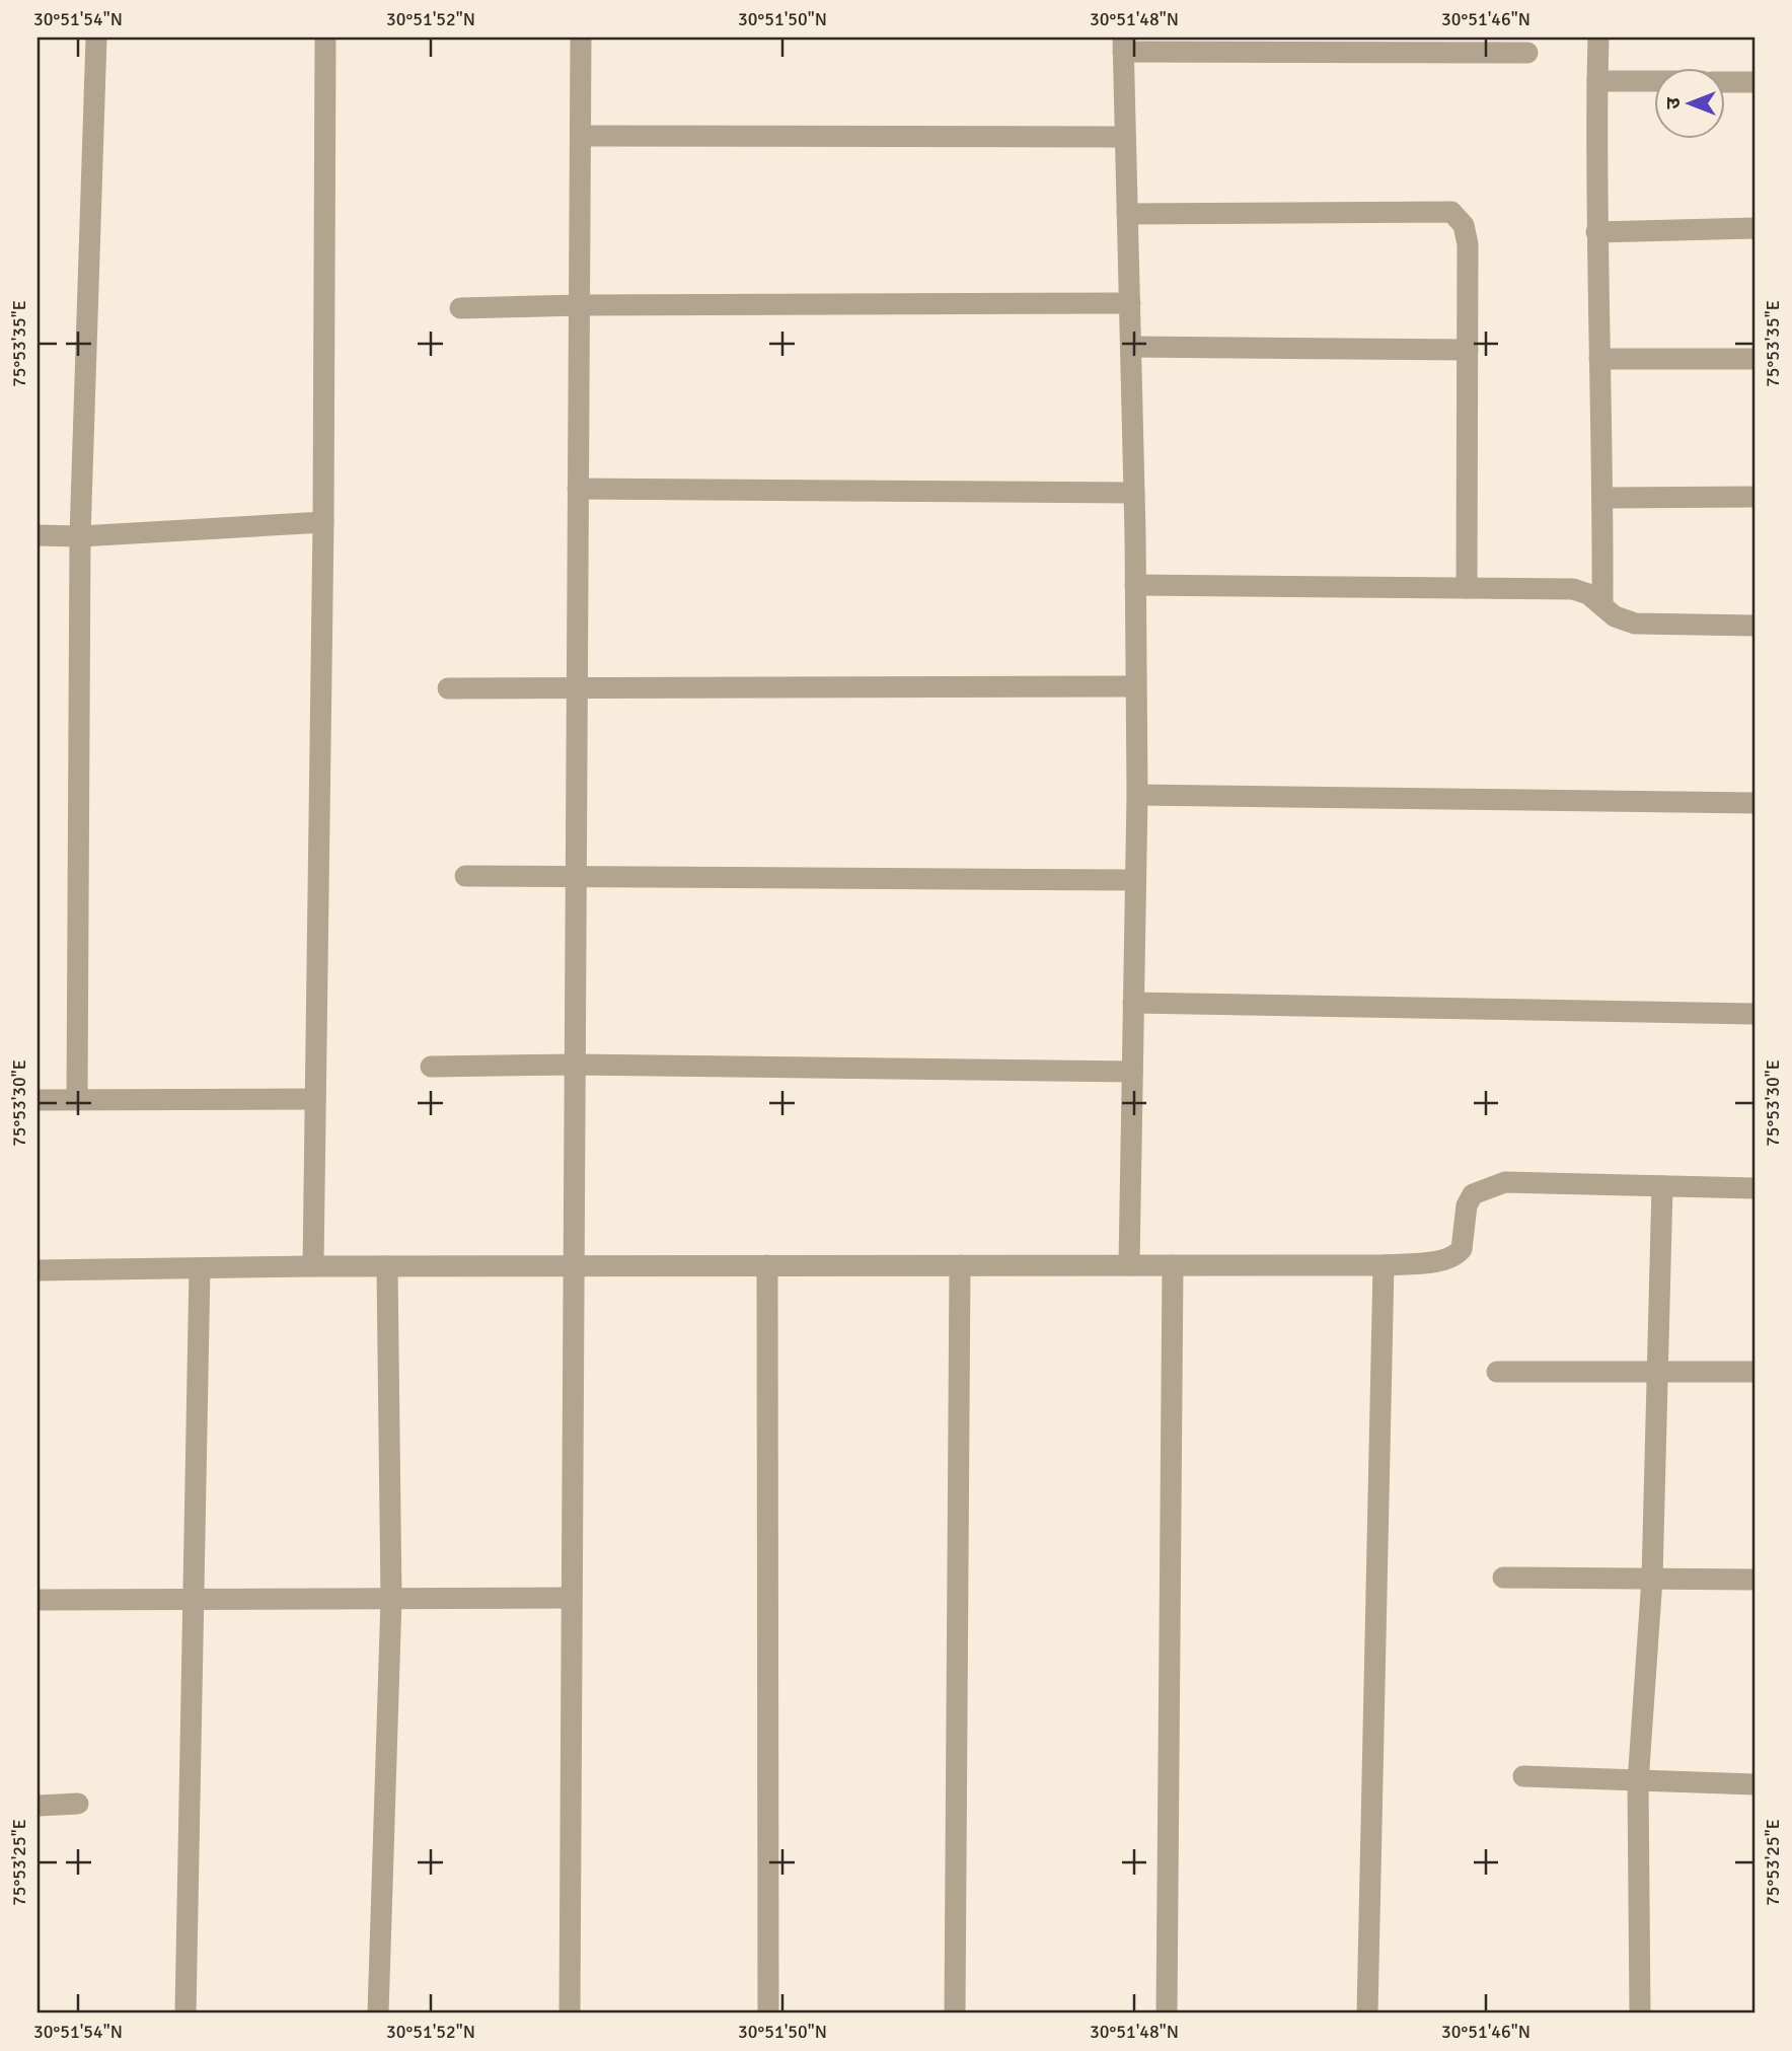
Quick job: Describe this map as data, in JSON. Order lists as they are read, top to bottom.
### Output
{
  "north": "left",
  "coordinates": [
    "30°51'54\"N",
    "30°51'52\"N",
    "30°51'50\"N",
    "30°51'48\"N",
    "30°51'46\"N",
    "75°53'35\"E",
    "75°53'30\"E",
    "75°53'25\"E"
  ]
}
